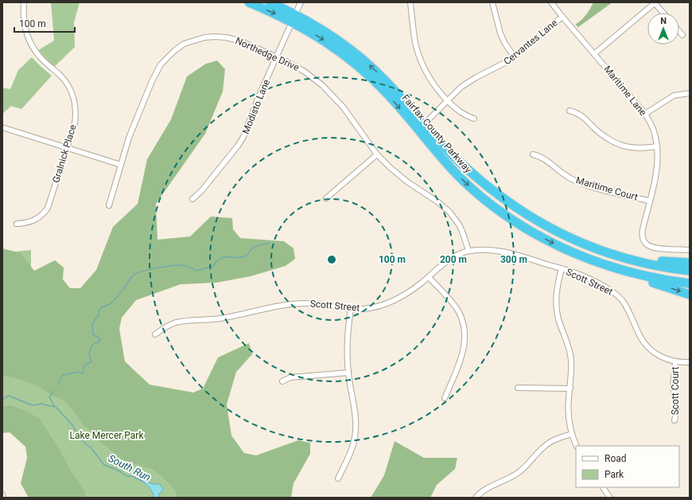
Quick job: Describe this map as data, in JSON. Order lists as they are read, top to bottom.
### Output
{
  "streets": {
    "highway": ["Fairfax County Parkway"],
    "street": [
      "Cervantes Lane",
      "Northedge Drive",
      "Maritime Lane",
      "Modisto Lane",
      "Gralnick Place",
      "Maritime Court",
      "Scott Street",
      "Scott Court"
    ]
  },
  "crossings": [
    ["Cervantes Lane", "Maritime Lane"],
    ["Cervantes Lane", "Fairfax County Parkway"],
    ["Northedge Drive", "Modisto Lane"],
    ["Northedge Drive", "Scott Street"],
    ["Maritime Lane", "Maritime Court"],
    ["Modisto Lane", "Fairfax County Parkway"],
    ["Scott Street", "Scott Court"]
  ],
  "water": ["South Run"],
  "parks": ["Lake Mercer Park"],
  "legend": ["Road", "Park"],
  "scale_bar": "100 m",
  "north": "top",
  "rings": ["100 m", "200 m", "300 m"]
}
